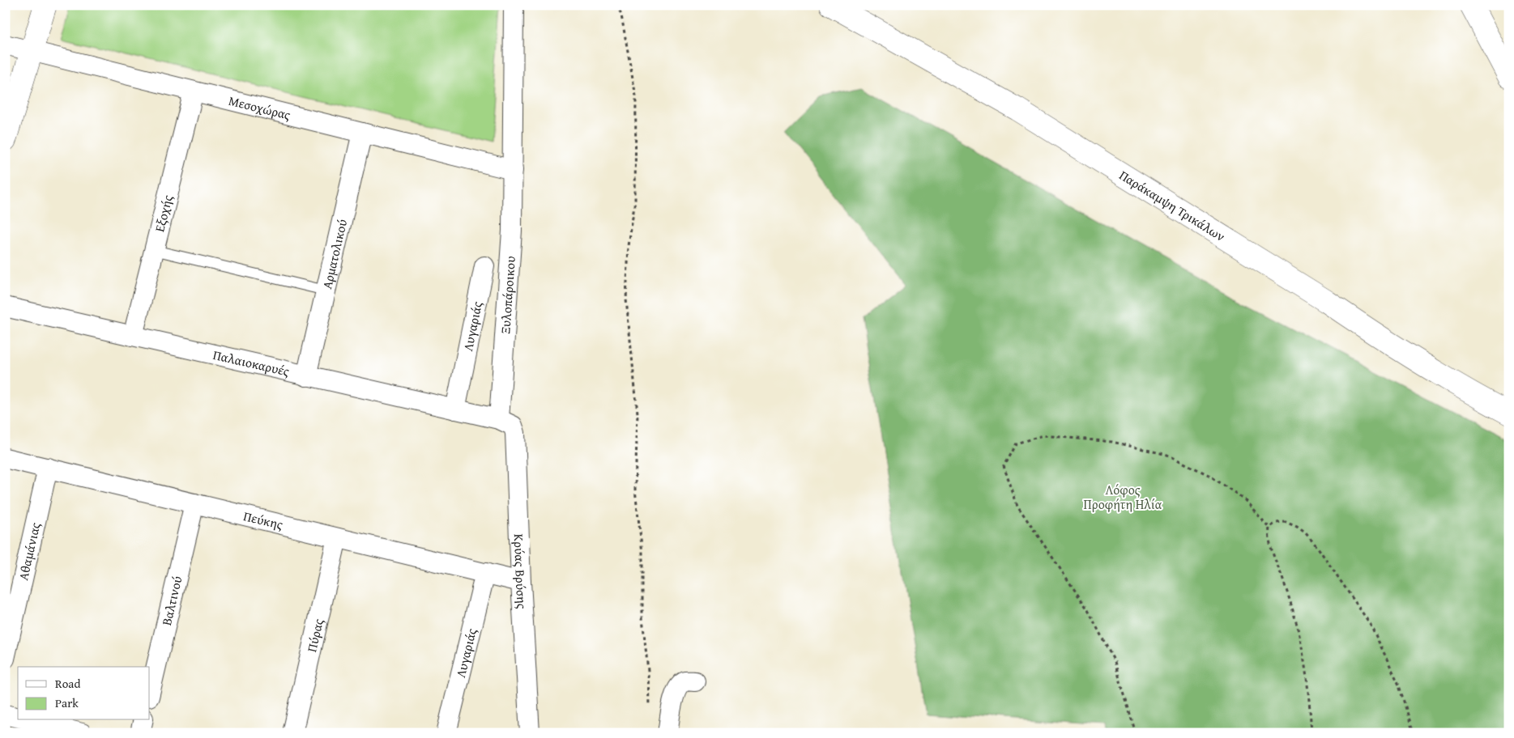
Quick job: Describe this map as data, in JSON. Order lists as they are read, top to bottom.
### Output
{
  "streets": {
    "main road": ["Παράκαμψη Τρικάλων"],
    "street": [
      "Μεσοχώρας",
      "Εξοχής",
      "Αρματολικού",
      "Ξυλοπάροικου",
      "Λυγαριάς",
      "Παλαιοκαρυές",
      "Πεύκης",
      "Αθαμάνιας",
      "Κρύας Βρύσης",
      "Βαλτινού",
      "Πύρας"
    ]
  },
  "crossings": [
    ["Μεσοχώρας", "Εξοχής"],
    ["Μεσοχώρας", "Αρματολικού"],
    ["Μεσοχώρας", "Ξυλοπάροικου"],
    ["Εξοχής", "Παλαιοκαρυές"],
    ["Αρματολικού", "Παλαιοκαρυές"],
    ["Ξυλοπάροικου", "Παλαιοκαρυές"],
    ["Ξυλοπάροικου", "Κρύας Βρύσης"],
    ["Λυγαριάς", "Παλαιοκαρυές"],
    ["Λυγαριάς", "Πεύκης"],
    ["Παλαιοκαρυές", "Κρύας Βρύσης"],
    ["Πεύκης", "Αθαμάνιας"],
    ["Πεύκης", "Κρύας Βρύσης"],
    ["Πεύκης", "Βαλτινού"],
    ["Πεύκης", "Πύρας"]
  ],
  "parks": ["Λόφος Προφήτη Ηλία"],
  "legend": ["Road", "Park"]
}
